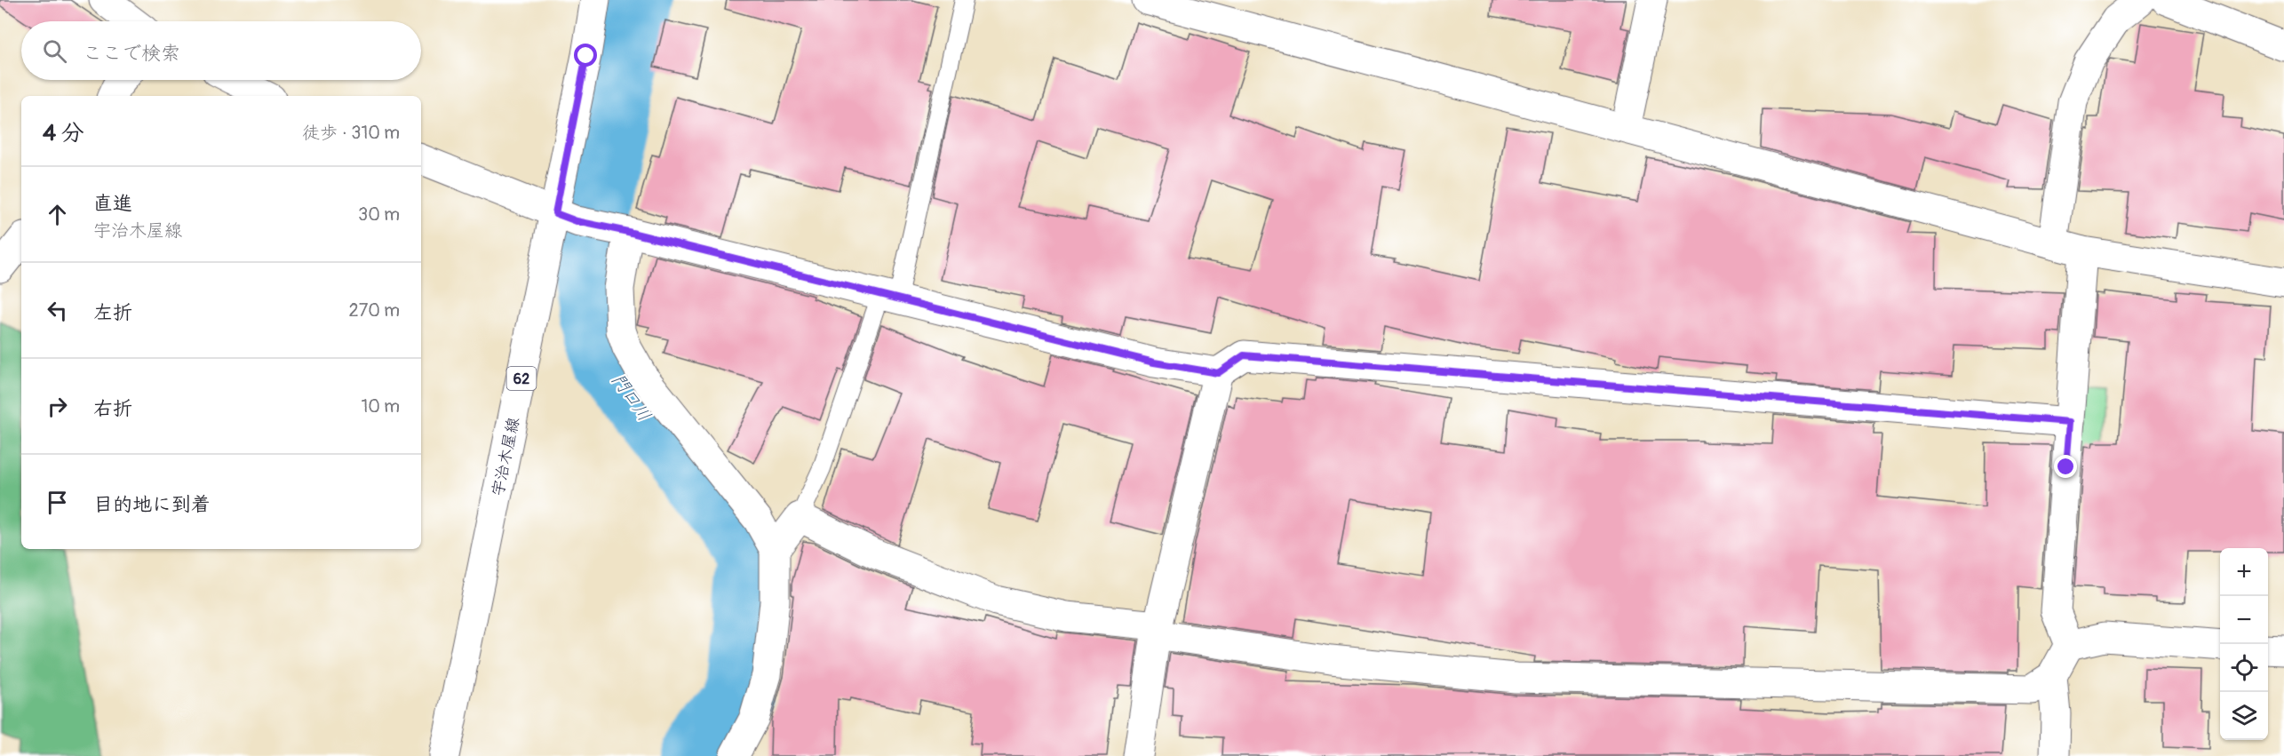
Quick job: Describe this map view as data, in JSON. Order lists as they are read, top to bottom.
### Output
{
  "streets": {
    "street": ["62", "宇治木屋線"]
  },
  "water": ["門口川"],
  "page": {
    "search": "ここで検索",
    "heading": ["4 分", "徒歩 · 310 m"],
    "list": [
      ["直進", "宇治木屋線", "30 m"],
      ["左折", "270 m"],
      ["右折", "10 m"],
      "目的地に到着"
    ],
    "map_buttons": ["+", "−"]
  }
}
